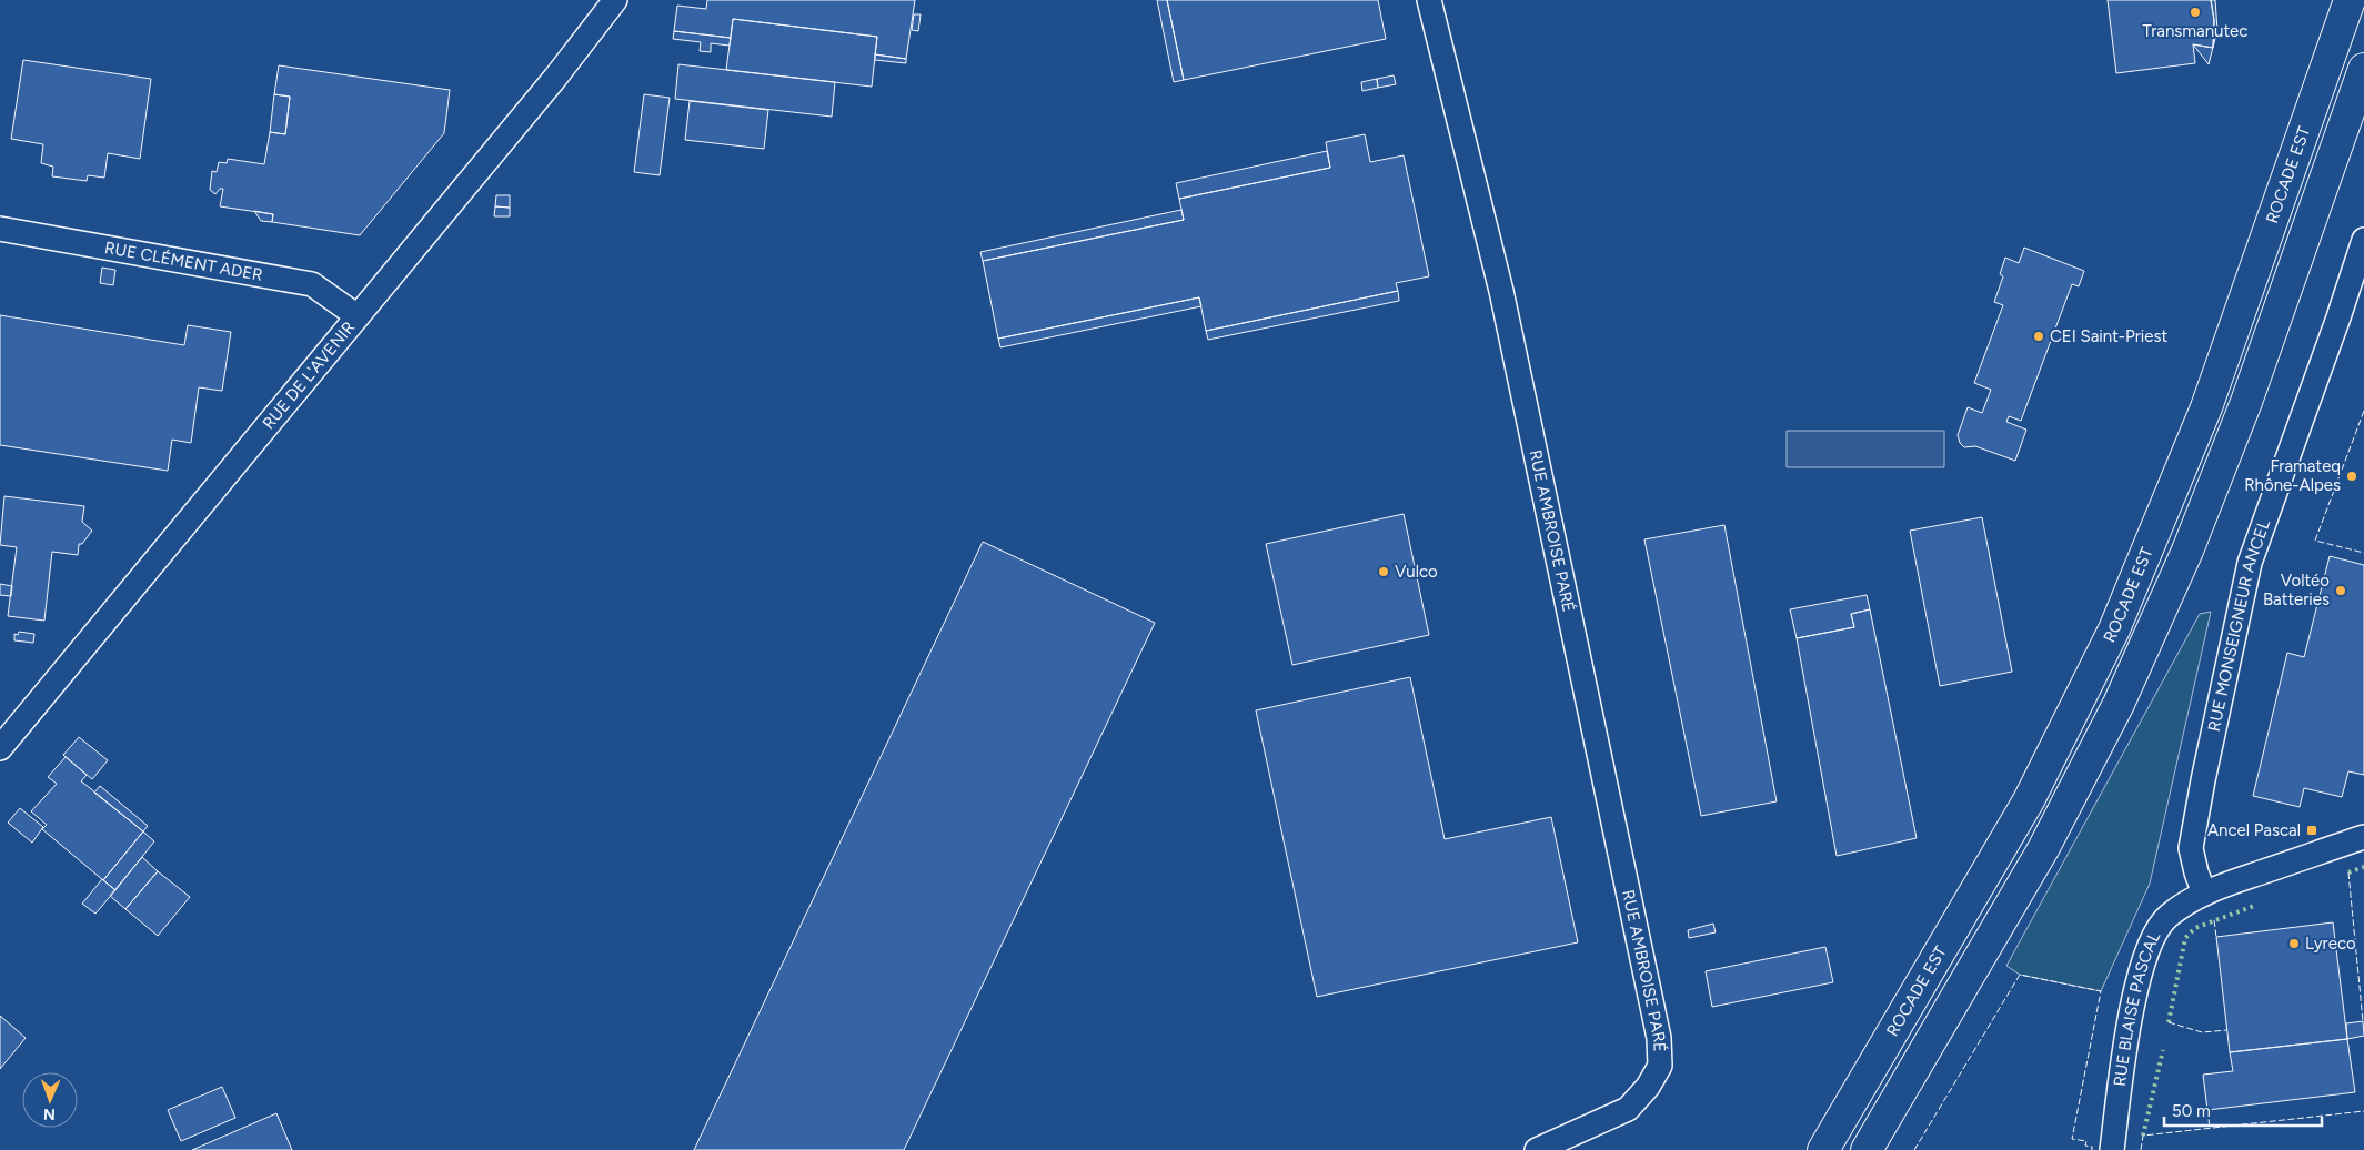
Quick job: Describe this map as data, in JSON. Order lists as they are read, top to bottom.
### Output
{
  "streets": {
    "highway": ["ROCADE EST"],
    "street": [
      "RUE CLÉMENT ADER",
      "RUE DE L'AVENIR",
      "RUE AMBROISE PARÉ",
      "RUE MONSEIGNEUR ANCEL",
      "RUE BLAISE PASCAL"
    ]
  },
  "crossings": [
    ["RUE CLÉMENT ADER", "RUE DE L'AVENIR"],
    ["RUE MONSEIGNEUR ANCEL", "RUE BLAISE PASCAL"]
  ],
  "places": {
    "other": [
      "Transmanutec",
      "CEI Saint-Priest",
      "Framateq Rhône-Alpes",
      "Vulco",
      "Voltéo Batteries",
      "Lyreco"
    ],
    "transit": ["Ancel Pascal"]
  },
  "scale_bar": "50 m",
  "north": "bottom"
}
